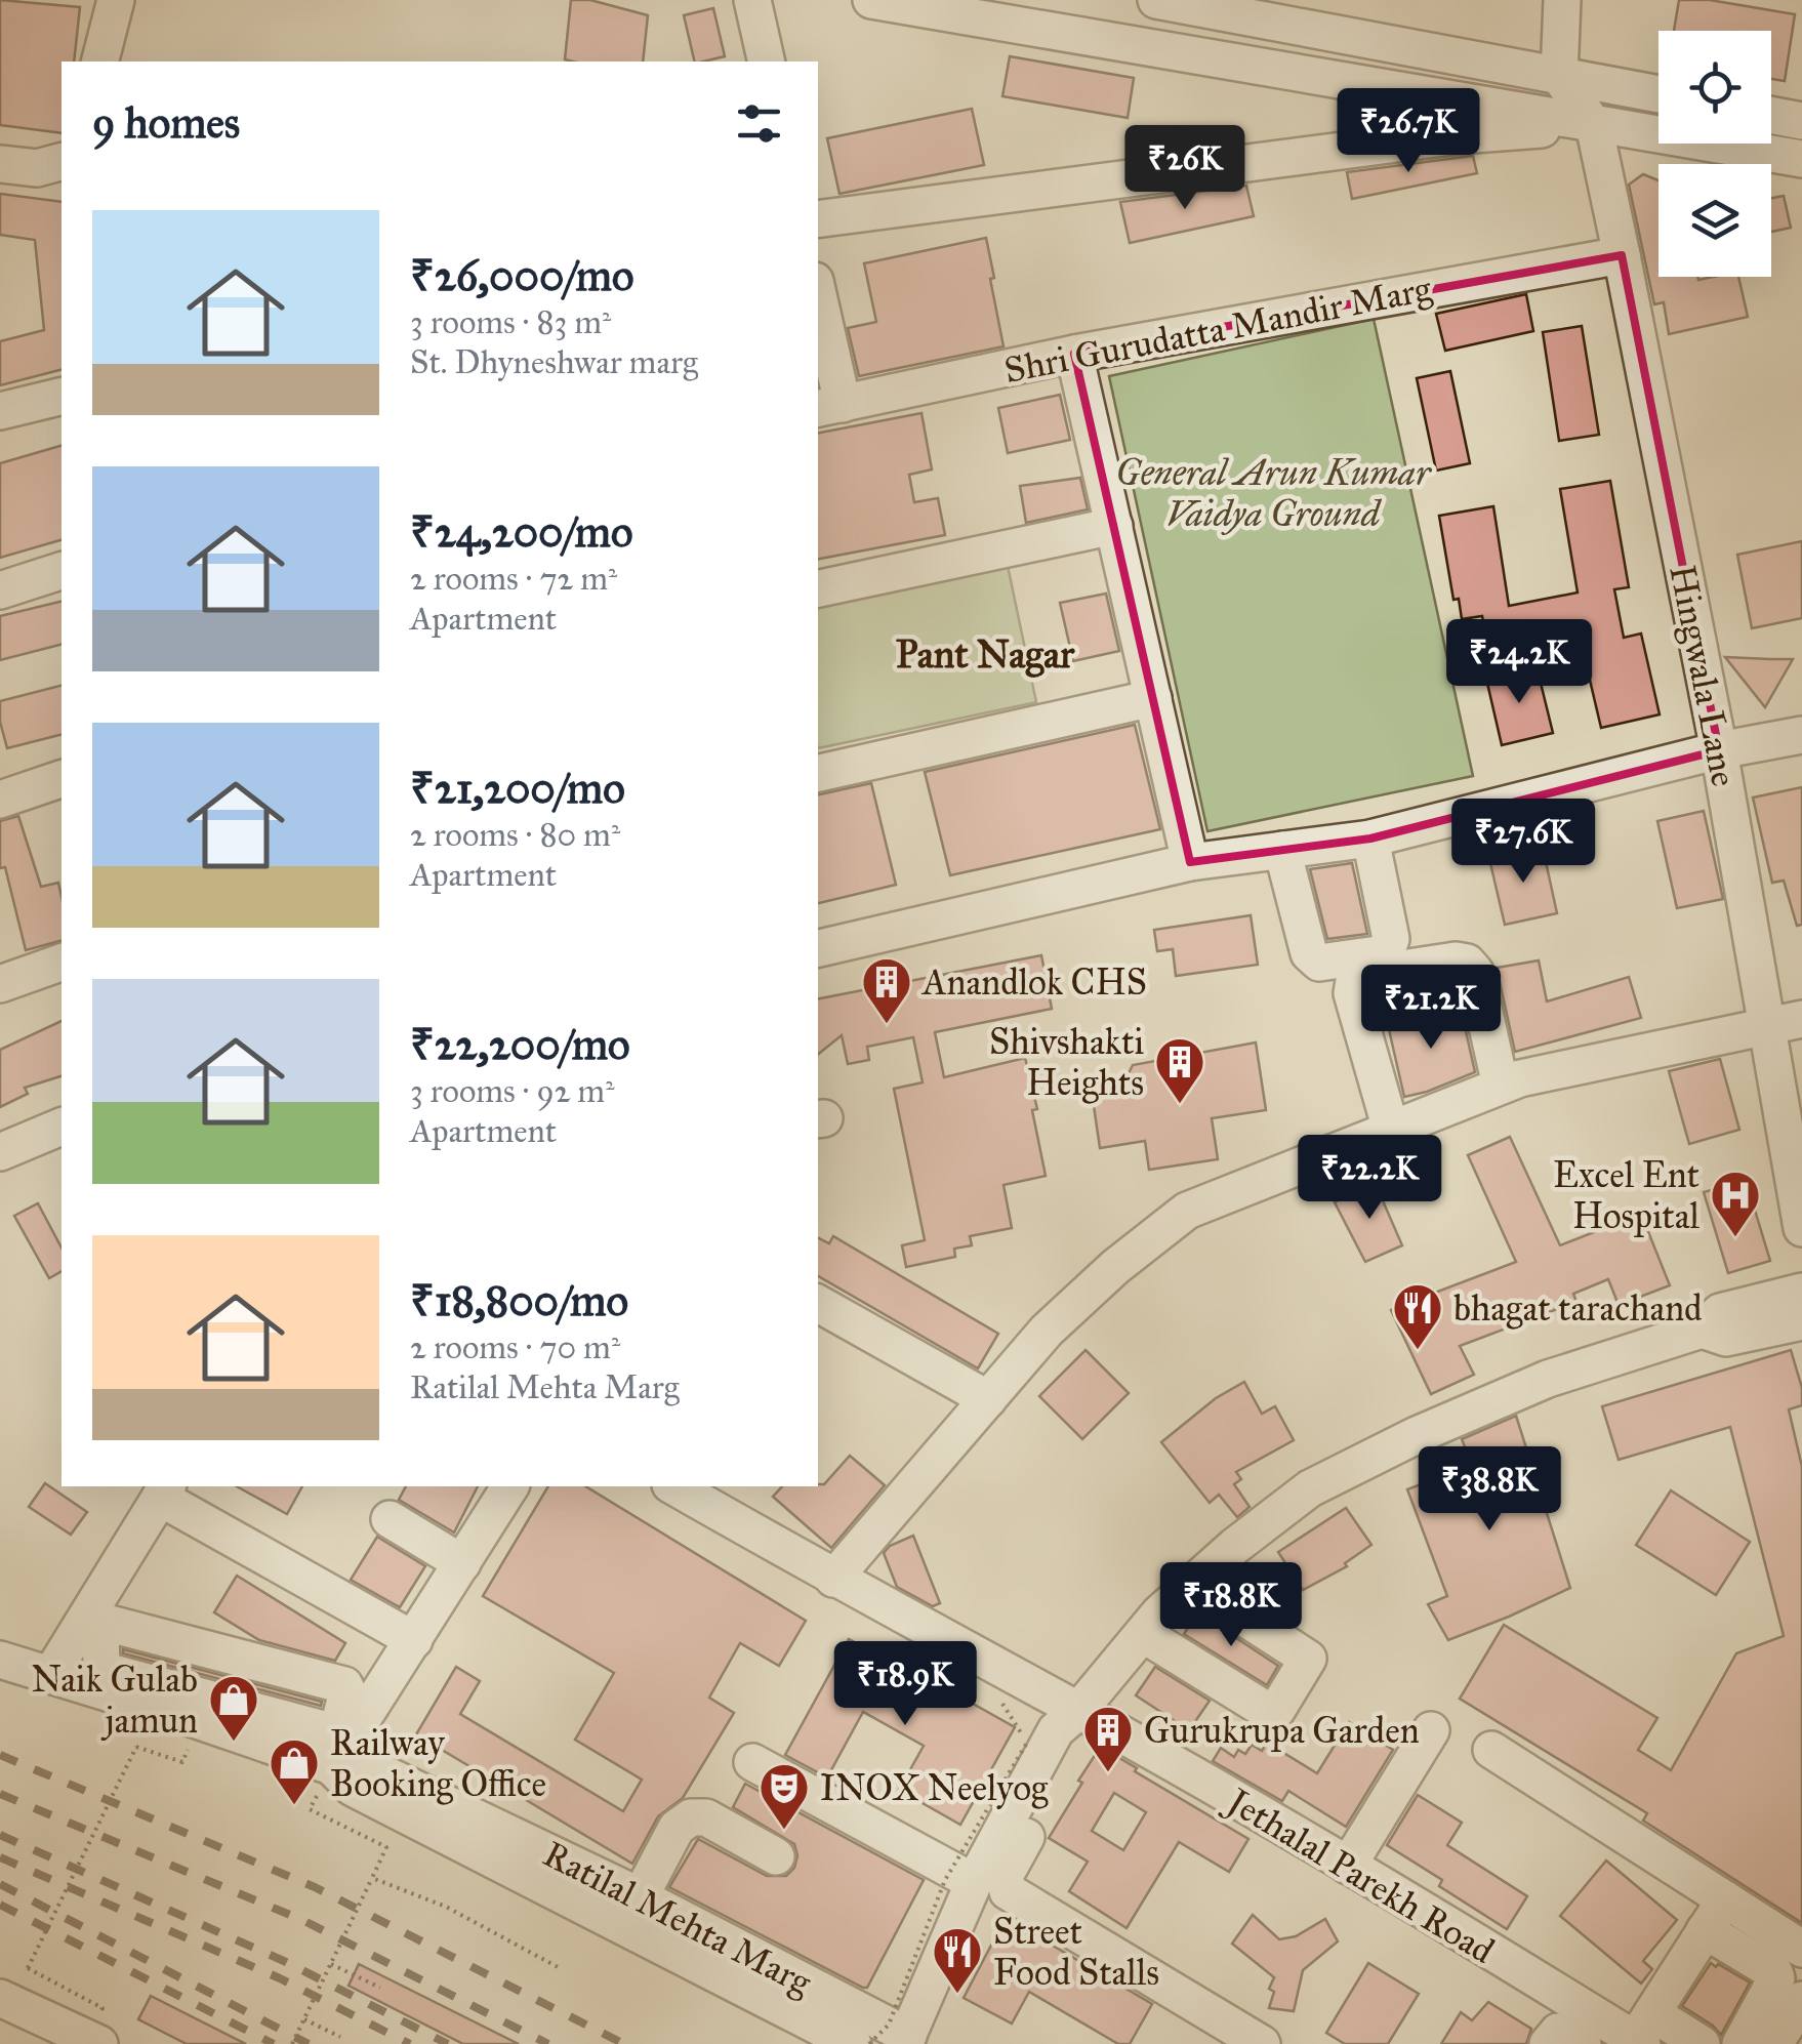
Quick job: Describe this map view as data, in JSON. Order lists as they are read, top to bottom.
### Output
{
  "streets": {
    "street": [
      "Shri Gurudatta Mandir Marg",
      "Hingwala Lane",
      "Jethalal Parekh Road",
      "Ratilal Mehta Marg"
    ]
  },
  "crossings": [
    ["Shri Gurudatta Mandir Marg", "Hingwala Lane"],
    ["Jethalal Parekh Road", "Ratilal Mehta Marg"]
  ],
  "districts": ["Pant Nagar"],
  "parks": ["General Arun Kumar Vaidya Ground"],
  "places": {
    "building": ["Anandlok CHS", "Shivshakti Heights", "Gurukrupa Garden"],
    "hospital": ["Excel Ent Hospital"],
    "restaurant": ["bhagat tarachand", "Street Food Stalls"],
    "shop": ["Naik Gulab jamun", "Railway Booking Office"],
    "theatre": ["INOX Neelyog"]
  },
  "page": {
    "heading": "9 homes",
    "price": [
      "₹26.7K",
      "₹26K",
      "₹24.2K",
      "₹27.6K",
      "₹21.2K",
      "₹22.2K",
      "₹38.8K",
      "₹18.8K",
      "₹18.9K"
    ],
    "list": [
      {
        "name": "₹26,000/mo",
        "note": "3 rooms · 83 m² · St. Dhyneshwar marg"
      },
      {
        "name": "₹24,200/mo",
        "note": "2 rooms · 72 m² · Apartment"
      },
      {
        "name": "₹21,200/mo",
        "note": "2 rooms · 80 m² · Apartment"
      },
      {
        "name": "₹22,200/mo",
        "note": "3 rooms · 92 m² · Apartment"
      },
      {
        "name": "₹18,800/mo",
        "note": "2 rooms · 70 m² · Ratilal Mehta Marg"
      }
    ]
  }
}
